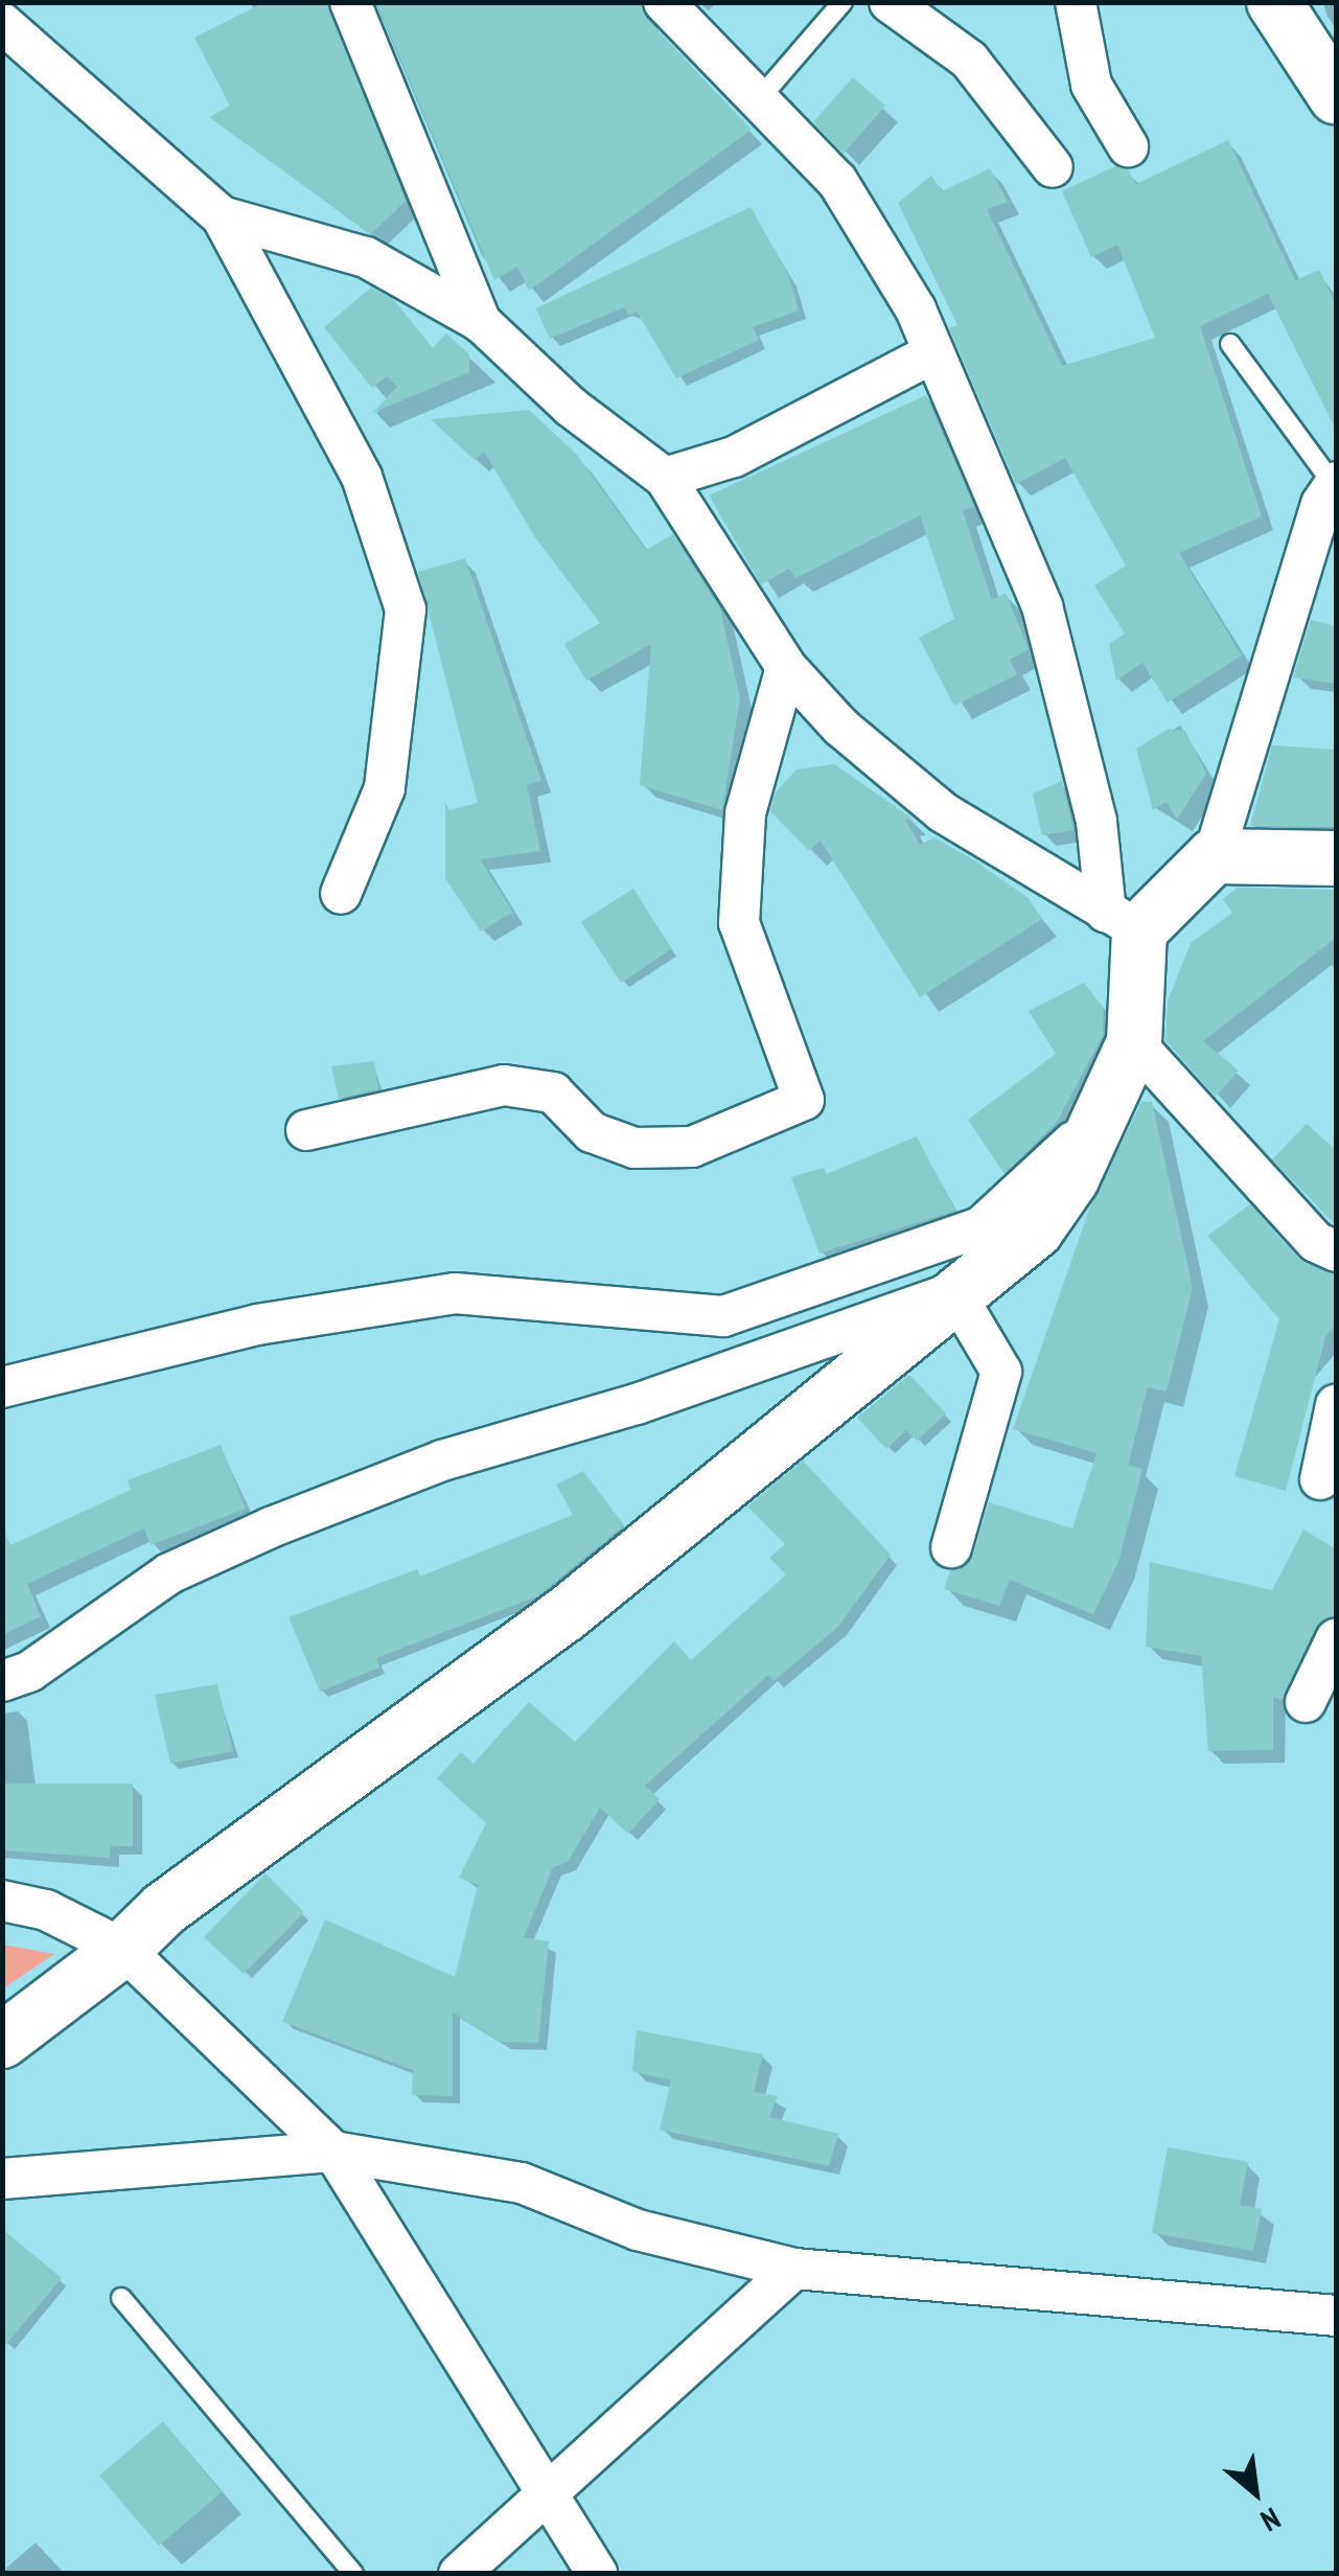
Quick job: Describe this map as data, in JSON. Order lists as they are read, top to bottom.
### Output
{
  "north": "bottom right"
}
